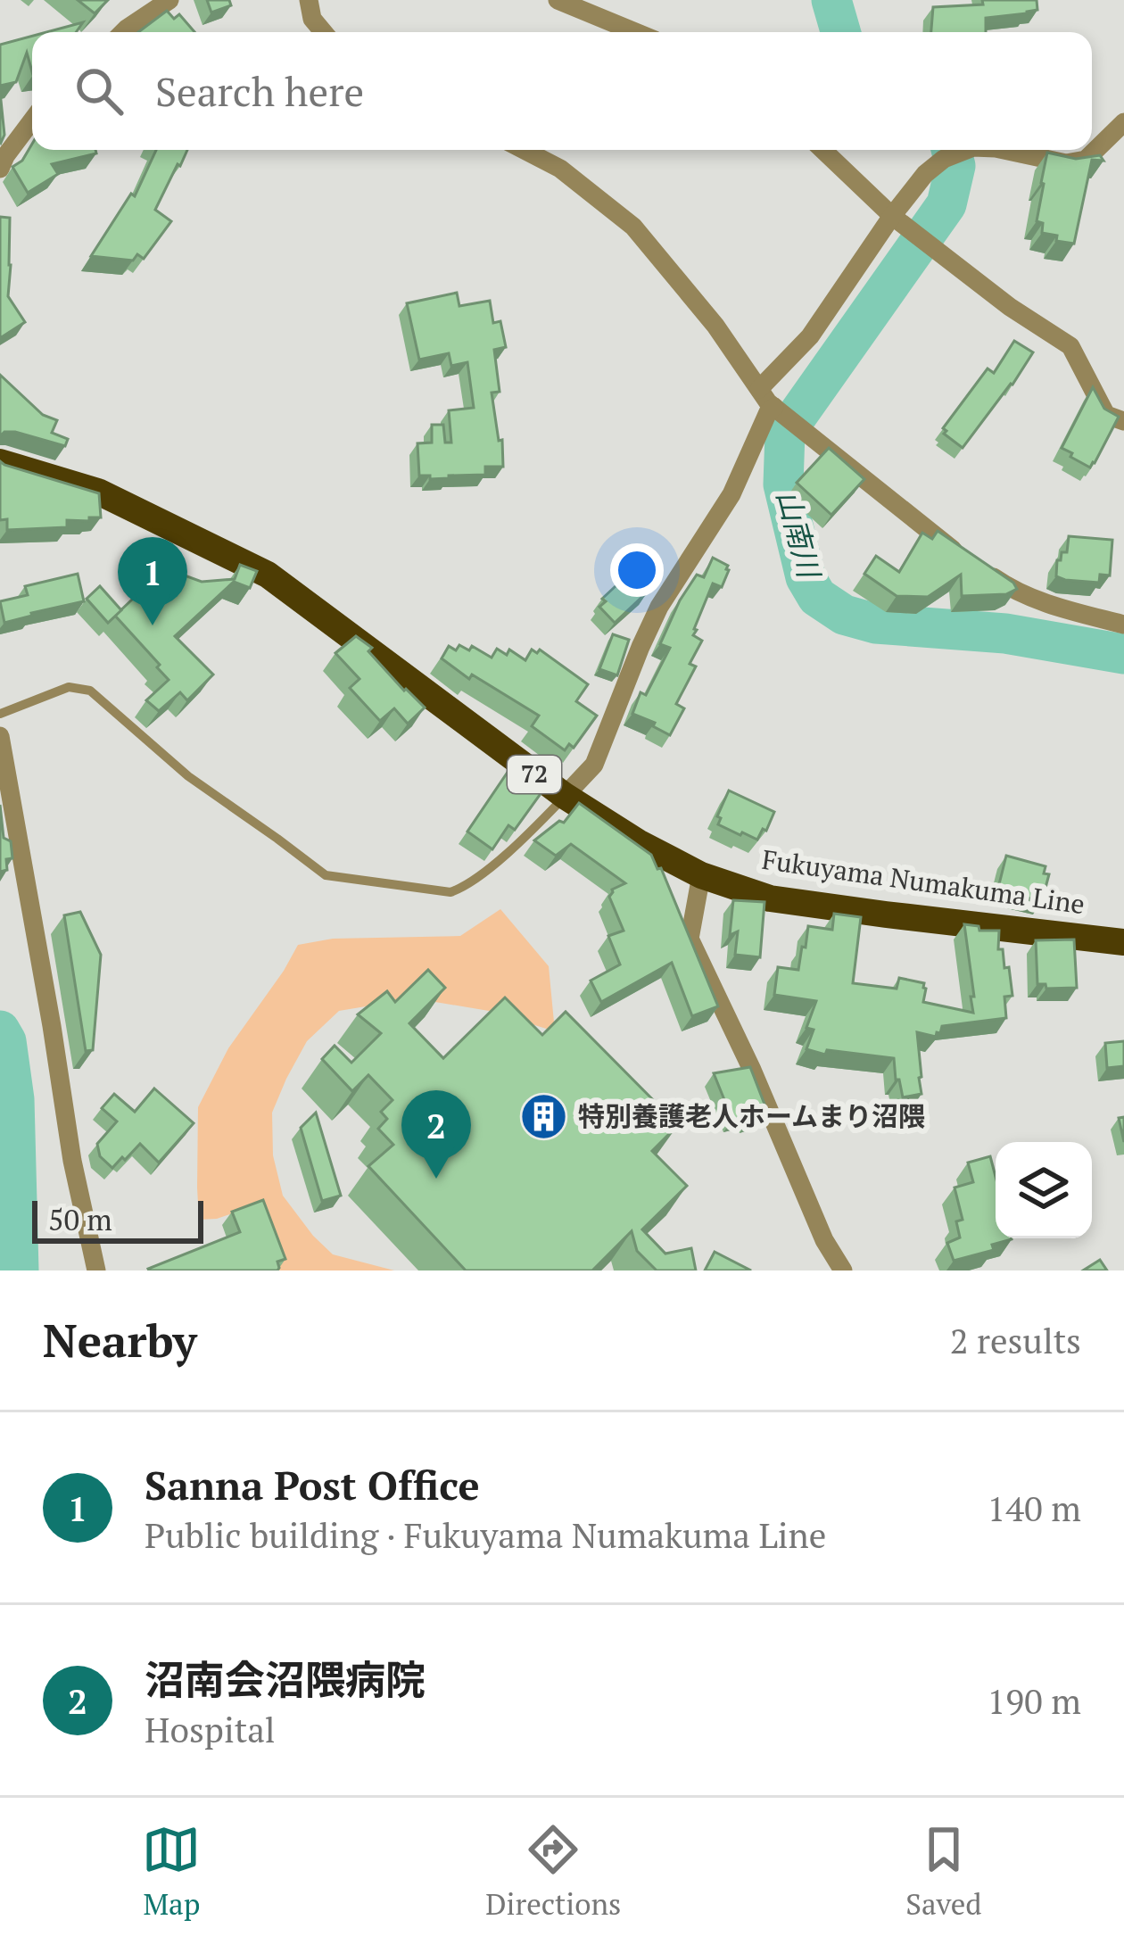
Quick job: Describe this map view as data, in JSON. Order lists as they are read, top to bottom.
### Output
{
  "streets": {
    "main road": ["72", "Fukuyama Numakuma Line"]
  },
  "water": ["山南川"],
  "places": {
    "building": ["特別養護老人ホームまり沼隈"]
  },
  "scale_bar": "50 m",
  "page": {
    "search": "Search here",
    "pins": ["1", "2"],
    "scale": "50 m",
    "heading": ["Nearby", "2 results"],
    "list": [
      {
        "mark": "1",
        "name": "Sanna Post Office",
        "note": "Public building · Fukuyama Numakuma Line",
        "value": "140 m"
      },
      {
        "mark": "2",
        "name": "沼南会沼隈病院",
        "note": "Hospital",
        "value": "190 m"
      }
    ],
    "nav": ["Map", "Directions", "Saved"]
  }
}
